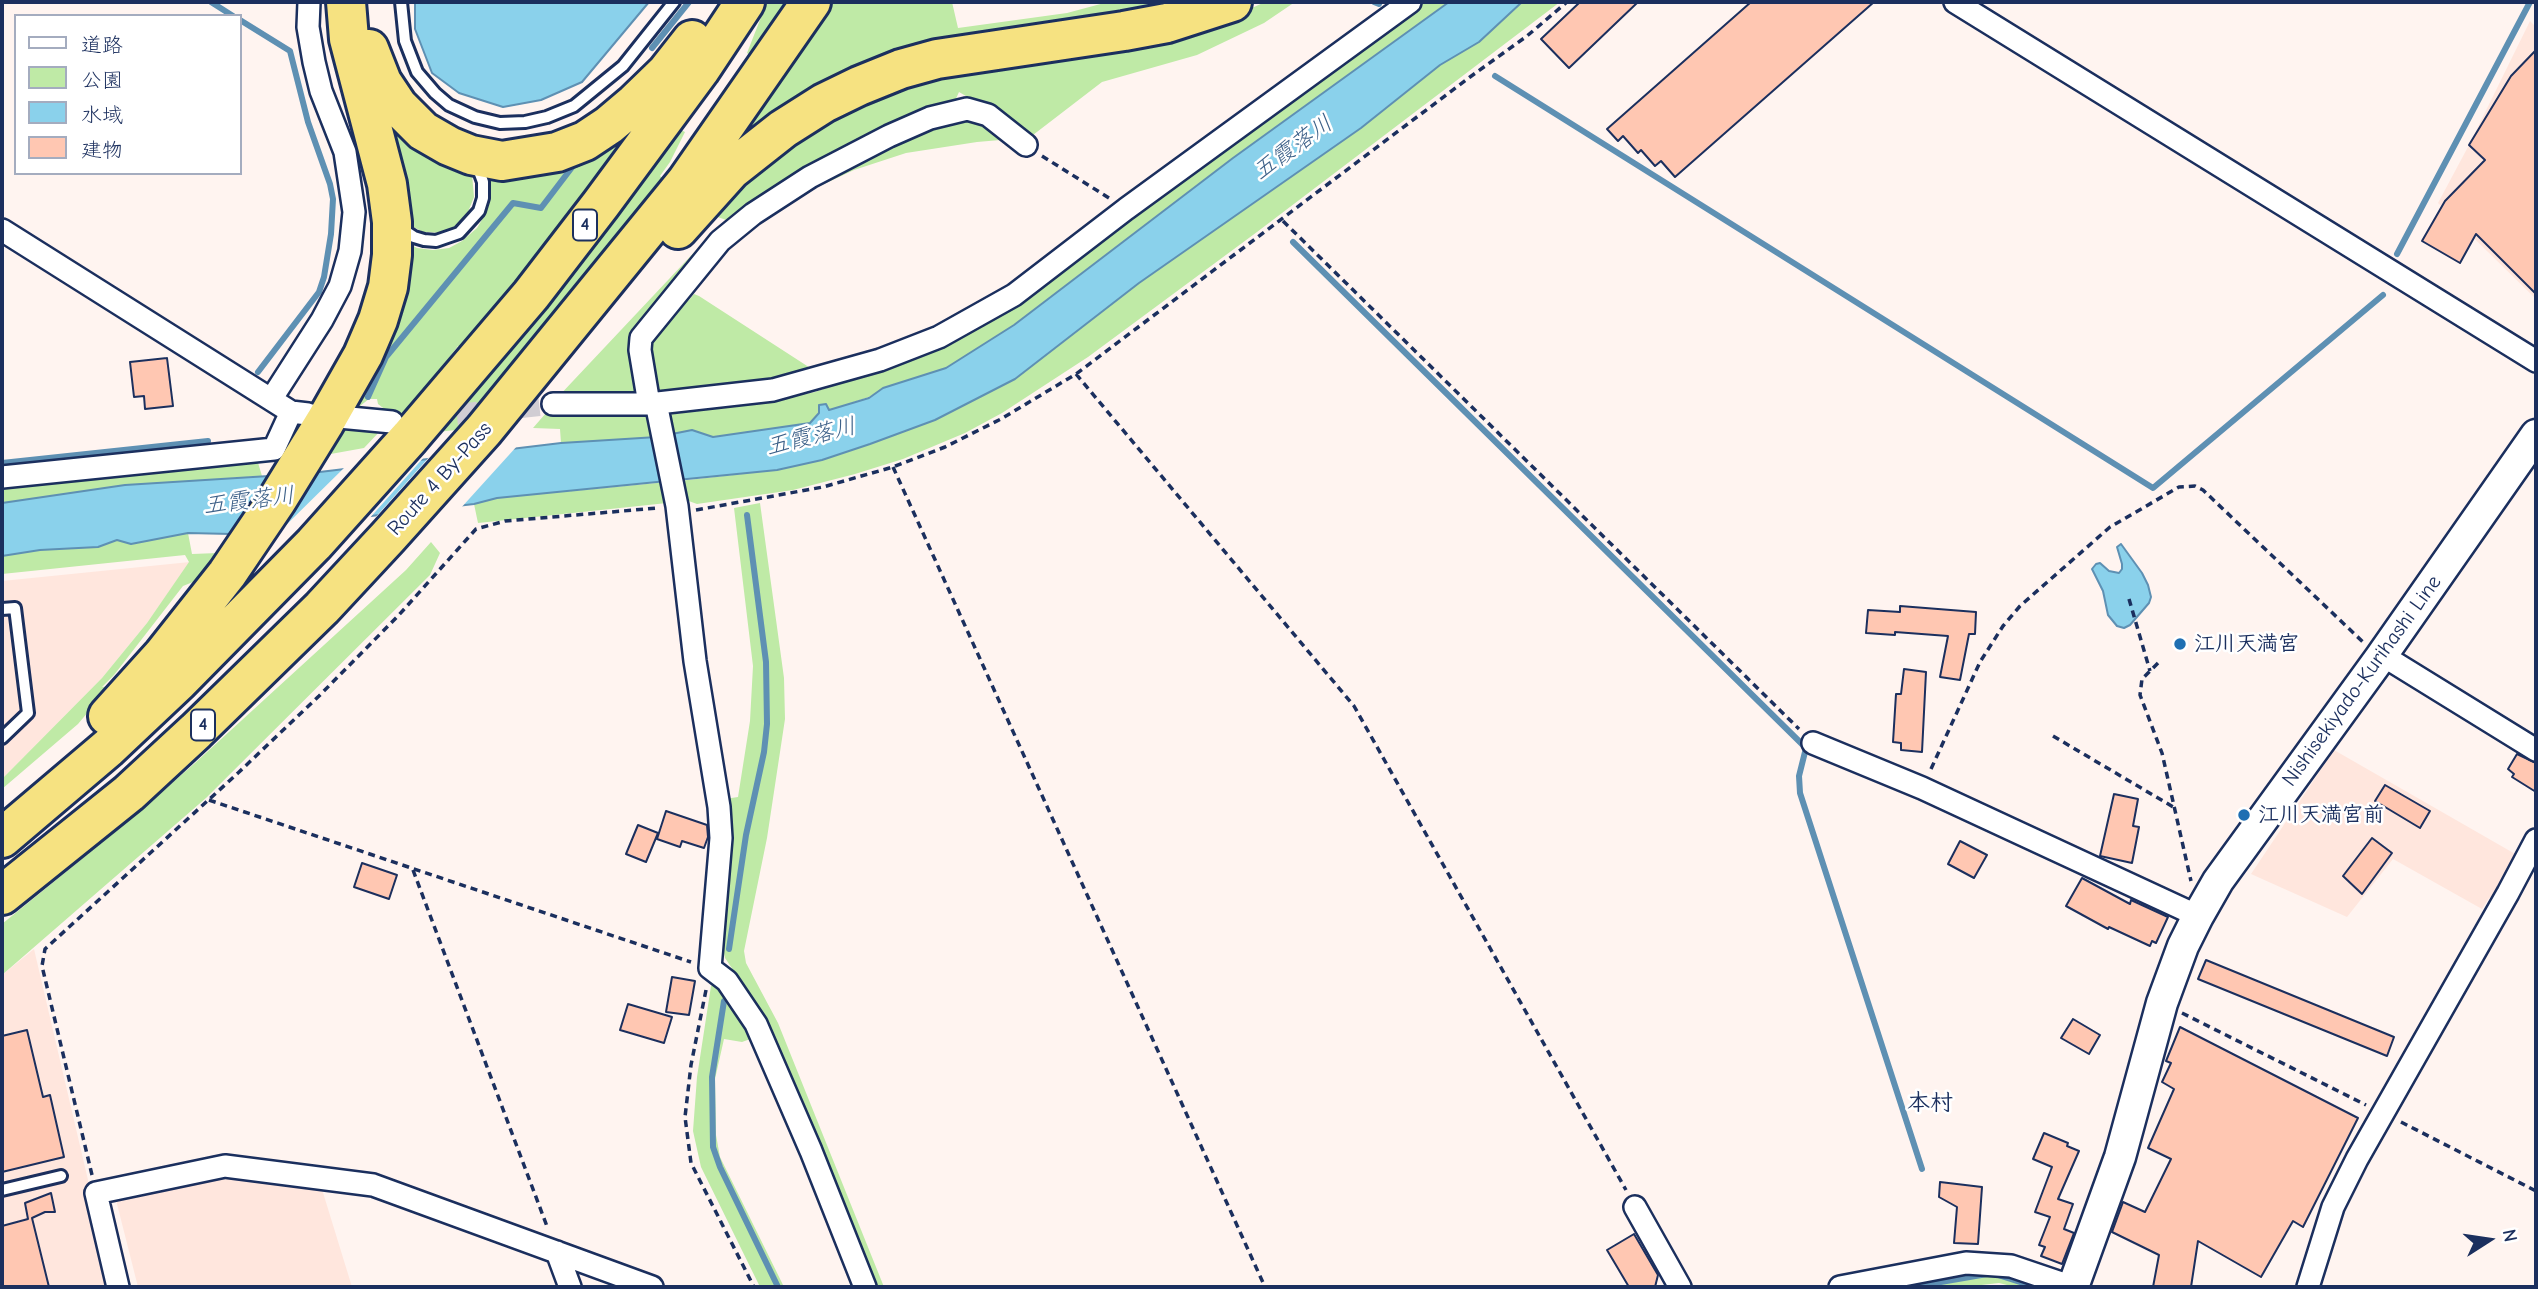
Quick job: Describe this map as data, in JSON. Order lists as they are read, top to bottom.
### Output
{
  "streets": {
    "highway": ["4", "Route 4 By-Pass"],
    "main road": ["Nishisekiyado-Kurihashi Line"]
  },
  "districts": ["本村"],
  "water": ["五霞落川"],
  "places": ["江川天満宮", "江川天満宮前"],
  "legend": [
    "道路",
    "公園",
    "水域",
    "建物"
  ],
  "north": "right"
}
